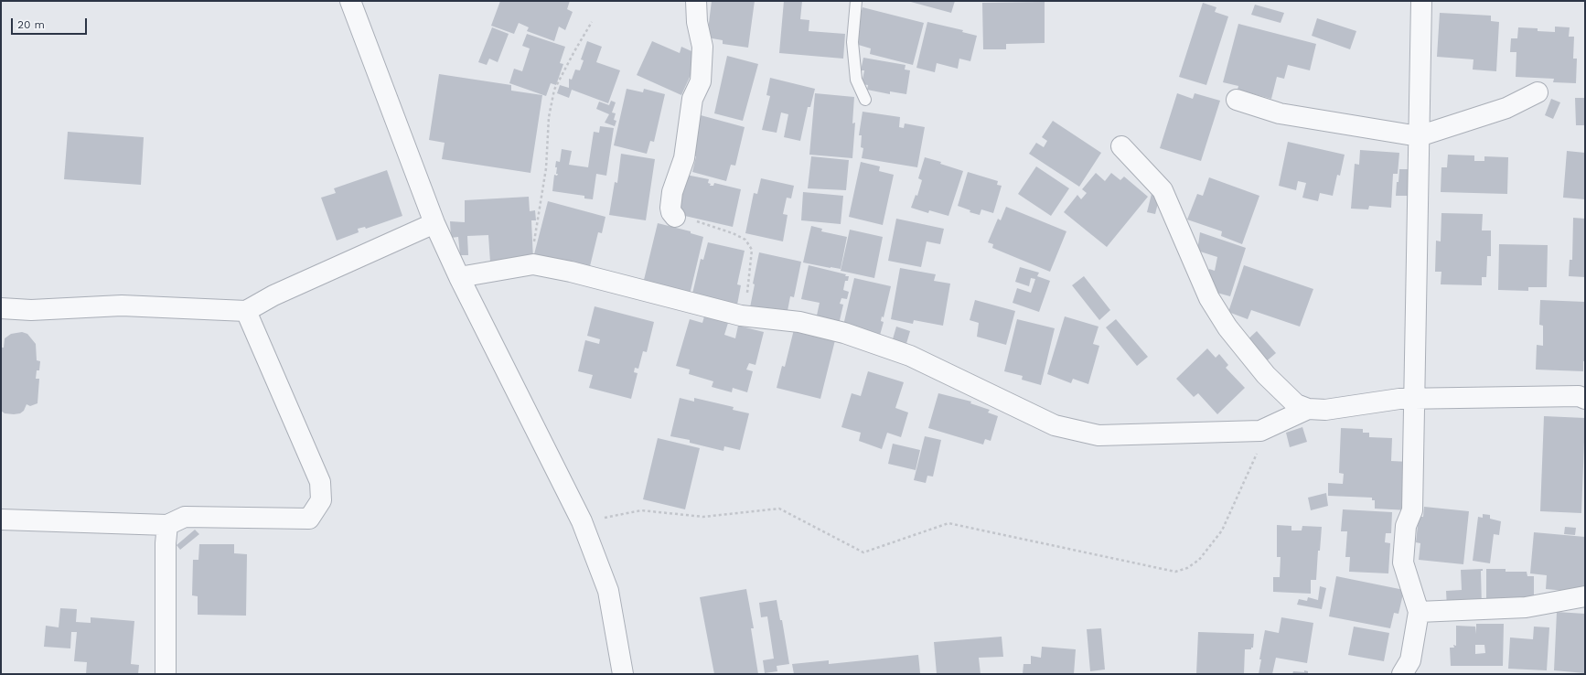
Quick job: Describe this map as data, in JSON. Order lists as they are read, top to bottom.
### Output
{
  "scale_bar": "20 m"
}
